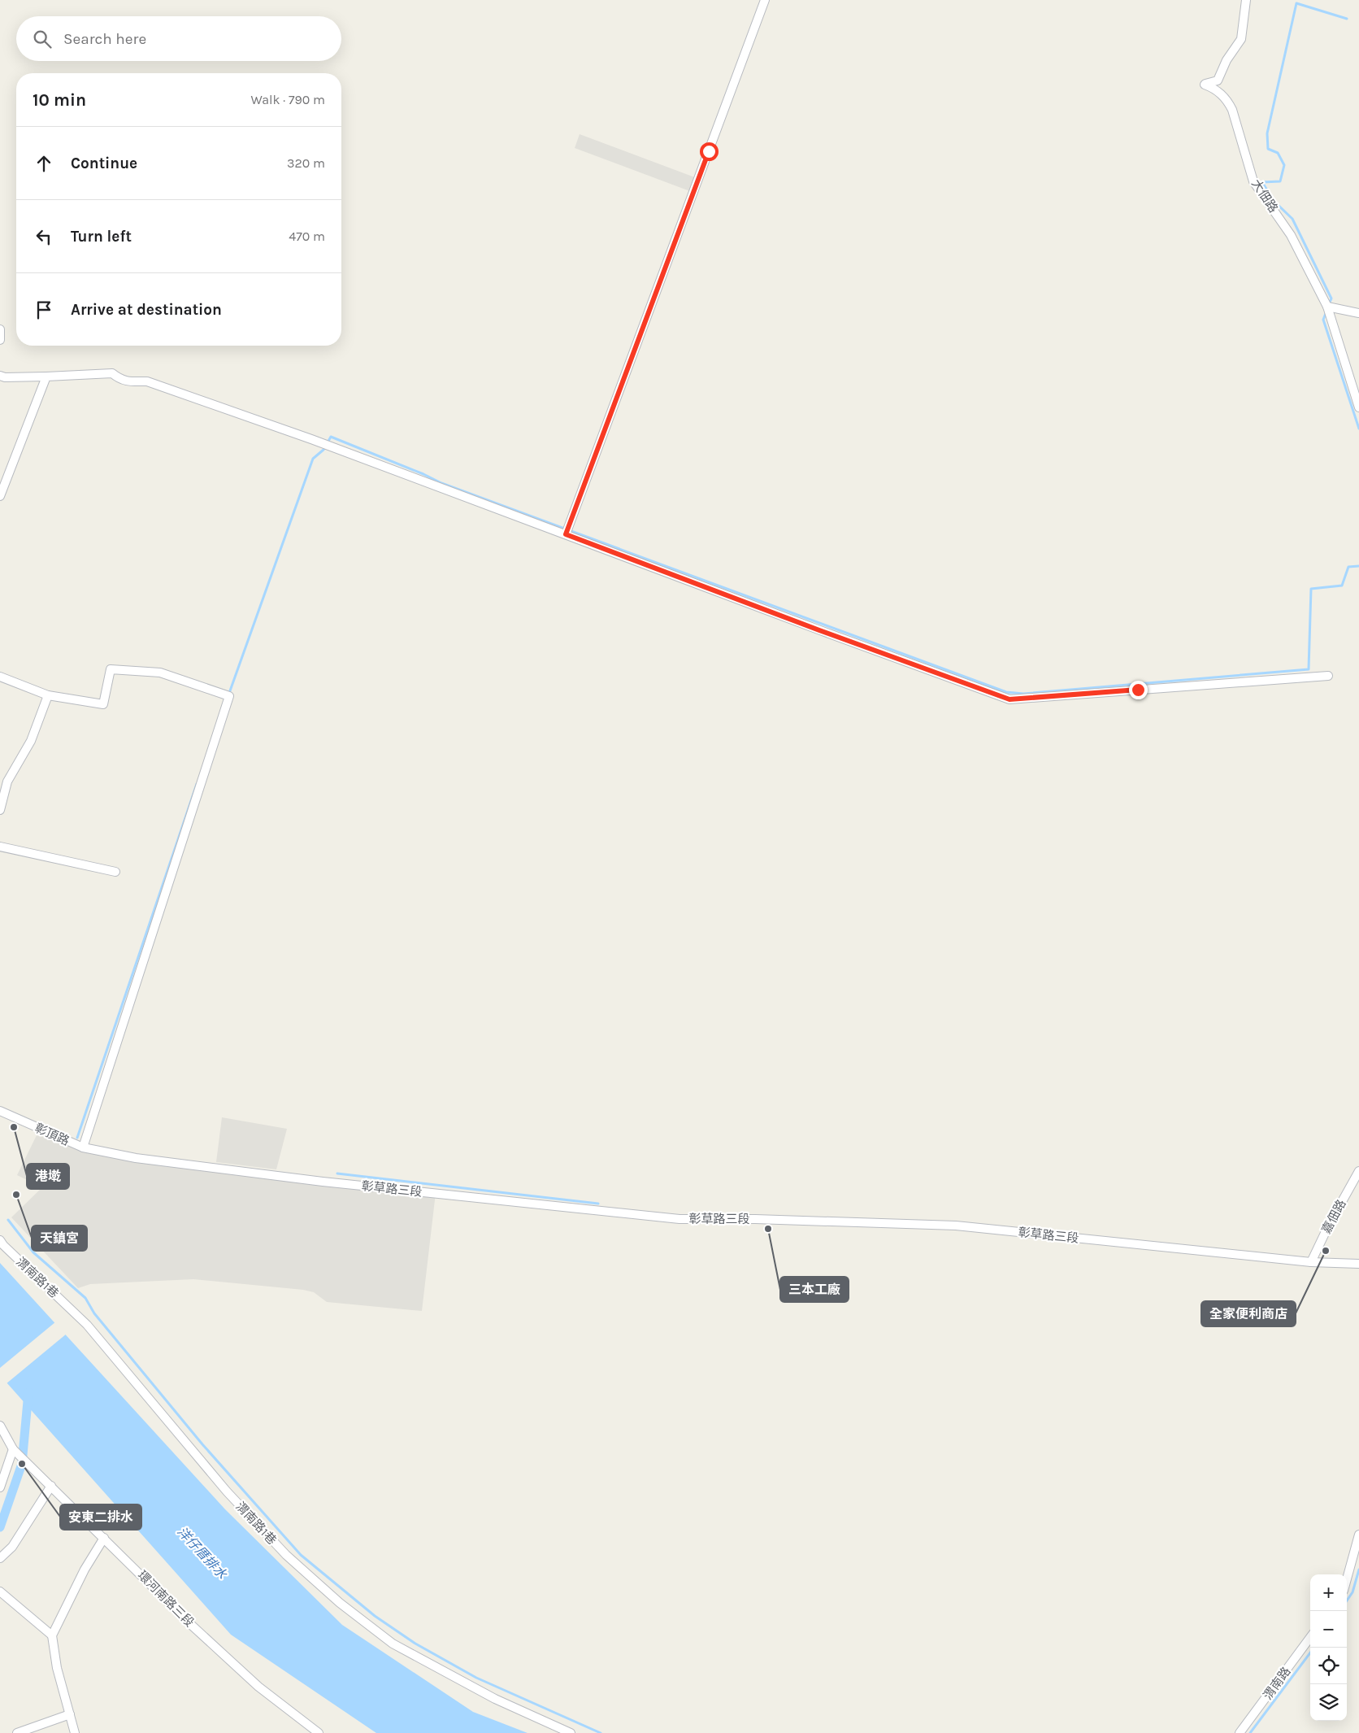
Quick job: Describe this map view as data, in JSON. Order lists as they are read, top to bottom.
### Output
{
  "streets": {
    "street": [
      "大佃路",
      "彰頂路",
      "彰草路三段",
      "嘉佃路",
      "渭南路1巷",
      "環河南路三段",
      "渭南路"
    ]
  },
  "crossings": [
    ["彰頂路", "彰草路三段"],
    ["彰草路三段", "嘉佃路"]
  ],
  "water": ["洋仔厝排水"],
  "places": [
    "港墘",
    "天鎮宮",
    "三本工廠",
    "全家便利商店",
    "安東二排水"
  ],
  "page": {
    "search": "Search here",
    "heading": ["10 min", "Walk · 790 m"],
    "list": [
      ["Continue", "320 m"],
      ["Turn left", "470 m"],
      "Arrive at destination"
    ],
    "map_buttons": ["+", "−"]
  }
}
